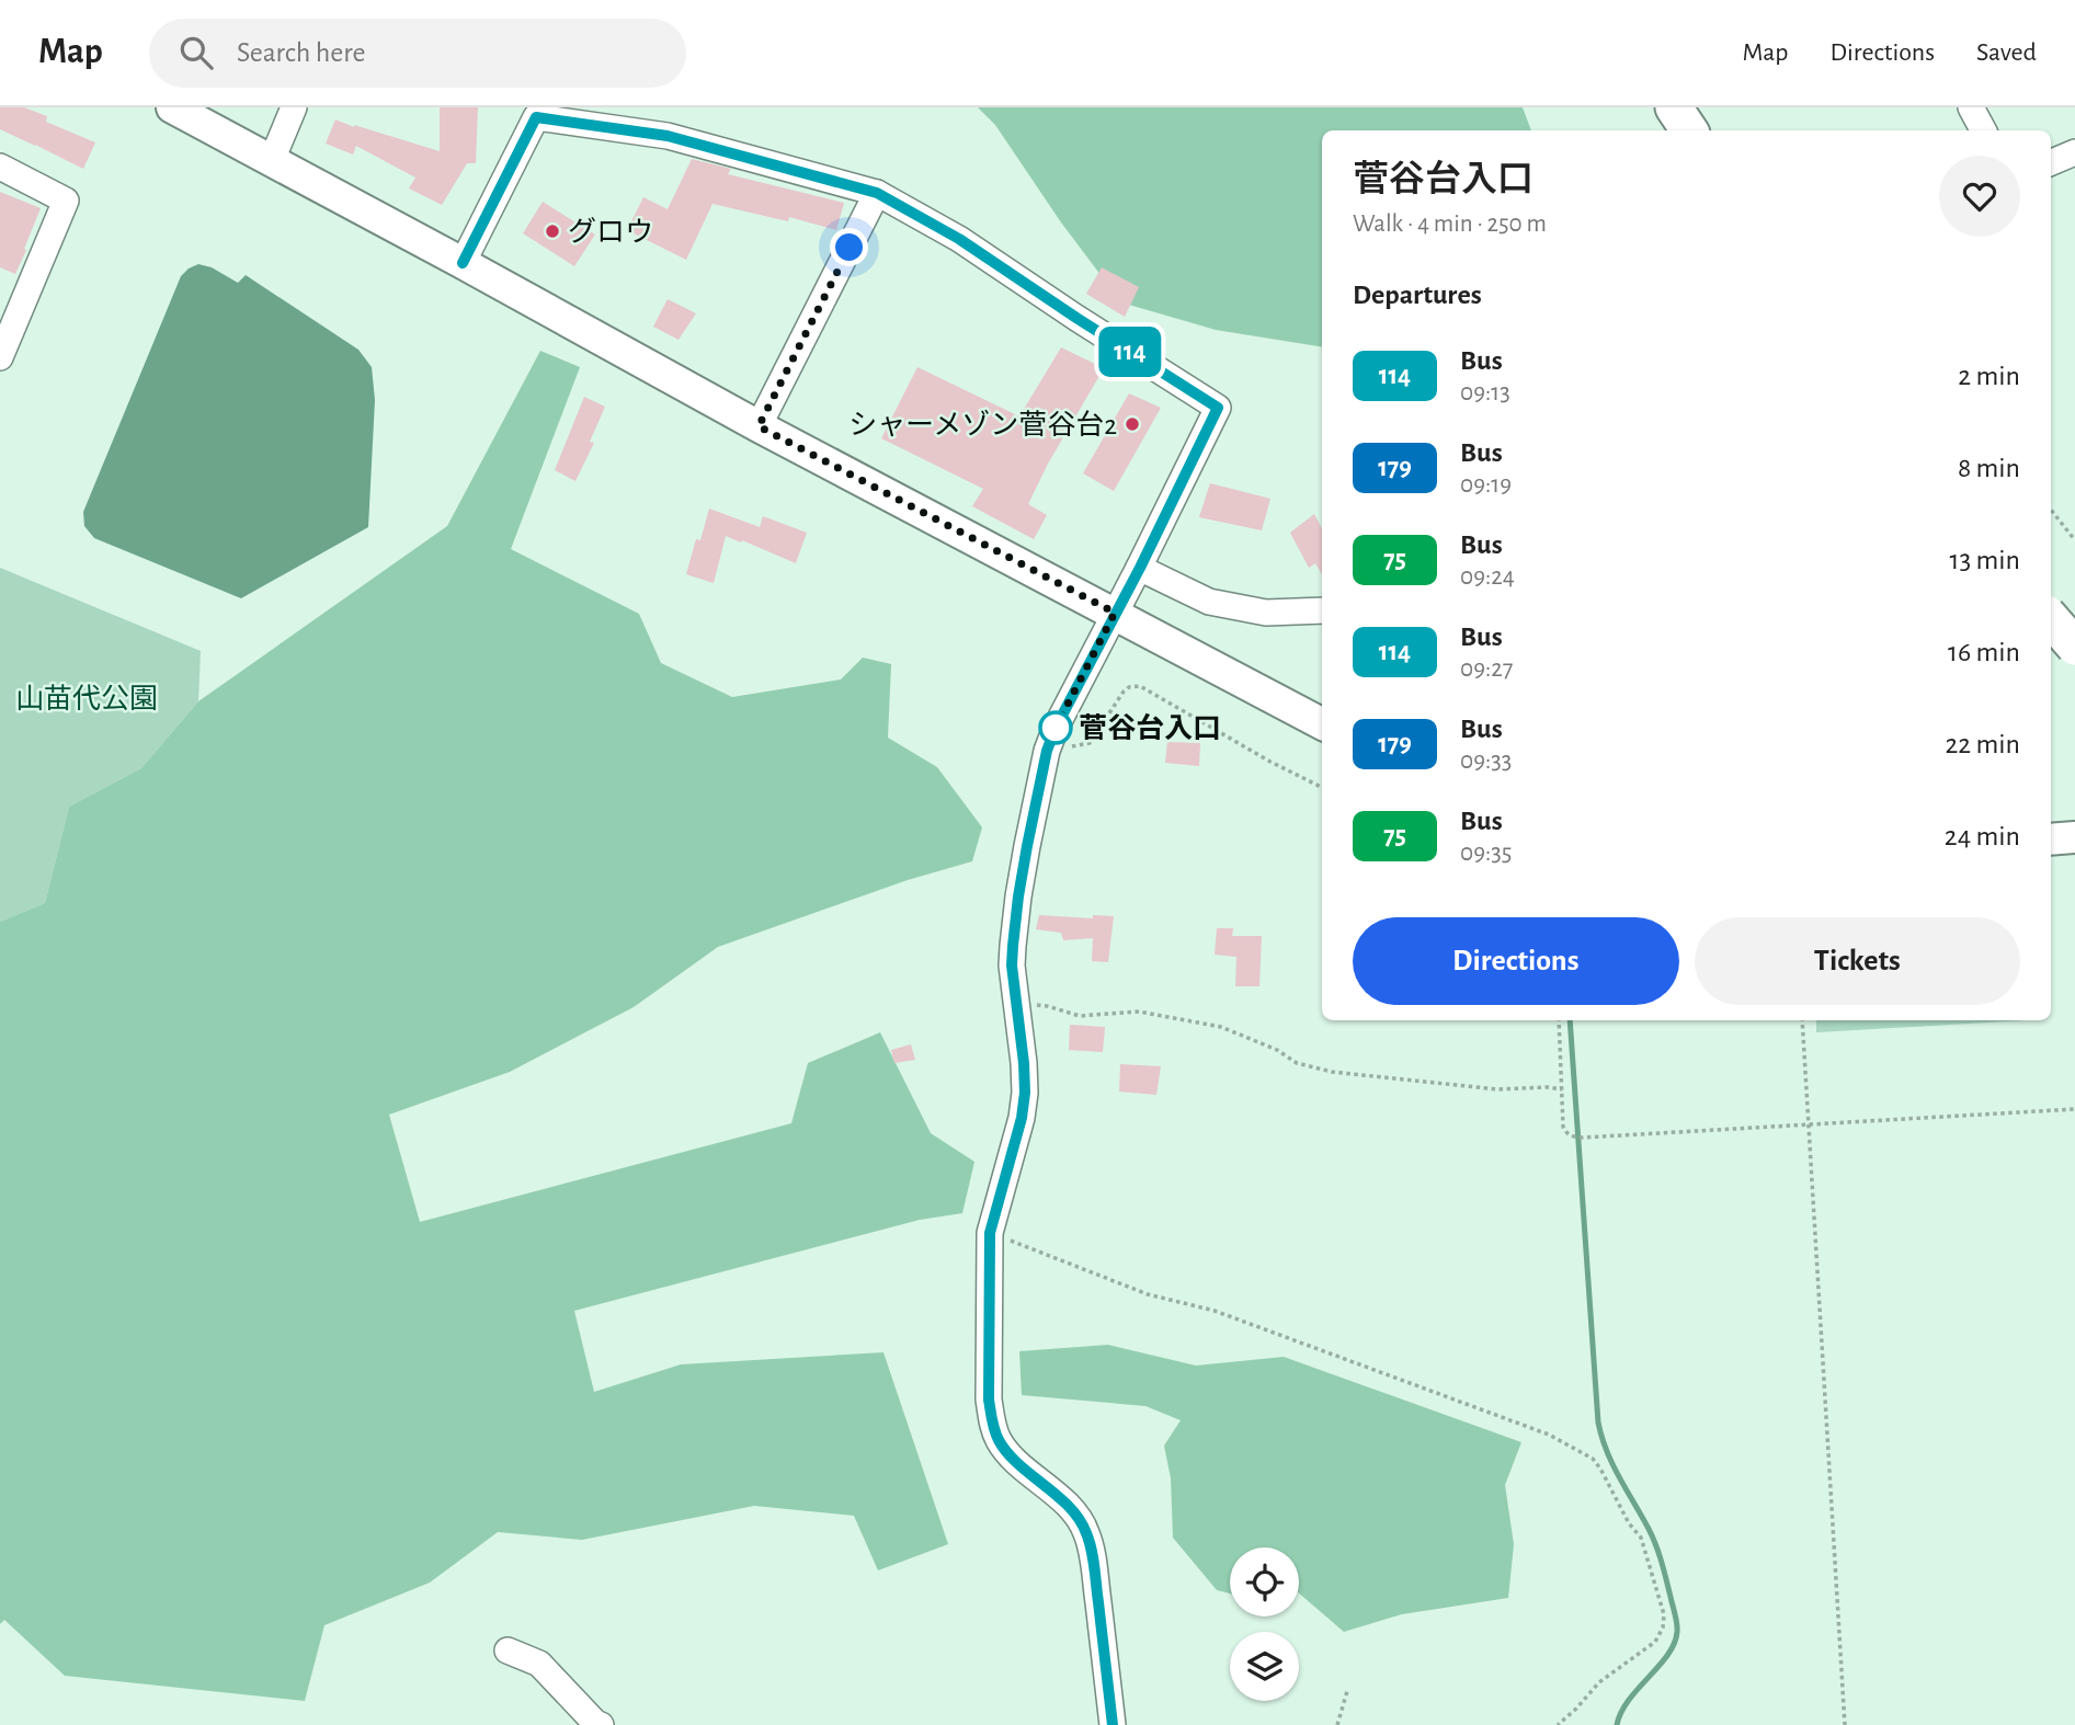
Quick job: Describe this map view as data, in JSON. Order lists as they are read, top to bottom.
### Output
{
  "parks": ["山苗代公園"],
  "places": ["グロウ", "シャーメゾン菅谷台2", "菅谷台入口"],
  "lines": ["bus line 114"],
  "page": {
    "header": "Map",
    "search": "Search here",
    "nav": ["Map", "Directions", "Saved"],
    "on_map": "114",
    "heading": [
      ["菅谷台入口", "Walk · 4 min · 250 m"],
      "Departures"
    ],
    "list": [
      {
        "mark": "114",
        "name": "Bus",
        "note": "09:13",
        "value": "2 min"
      },
      {
        "mark": "179",
        "name": "Bus",
        "note": "09:19",
        "value": "8 min"
      },
      {
        "mark": "75",
        "name": "Bus",
        "note": "09:24",
        "value": "13 min"
      },
      {
        "mark": "114",
        "name": "Bus",
        "note": "09:27",
        "value": "16 min"
      },
      {
        "mark": "179",
        "name": "Bus",
        "note": "09:33",
        "value": "22 min"
      },
      {
        "mark": "75",
        "name": "Bus",
        "note": "09:35",
        "value": "24 min"
      }
    ],
    "buttons": ["Directions", "Tickets"]
  }
}
